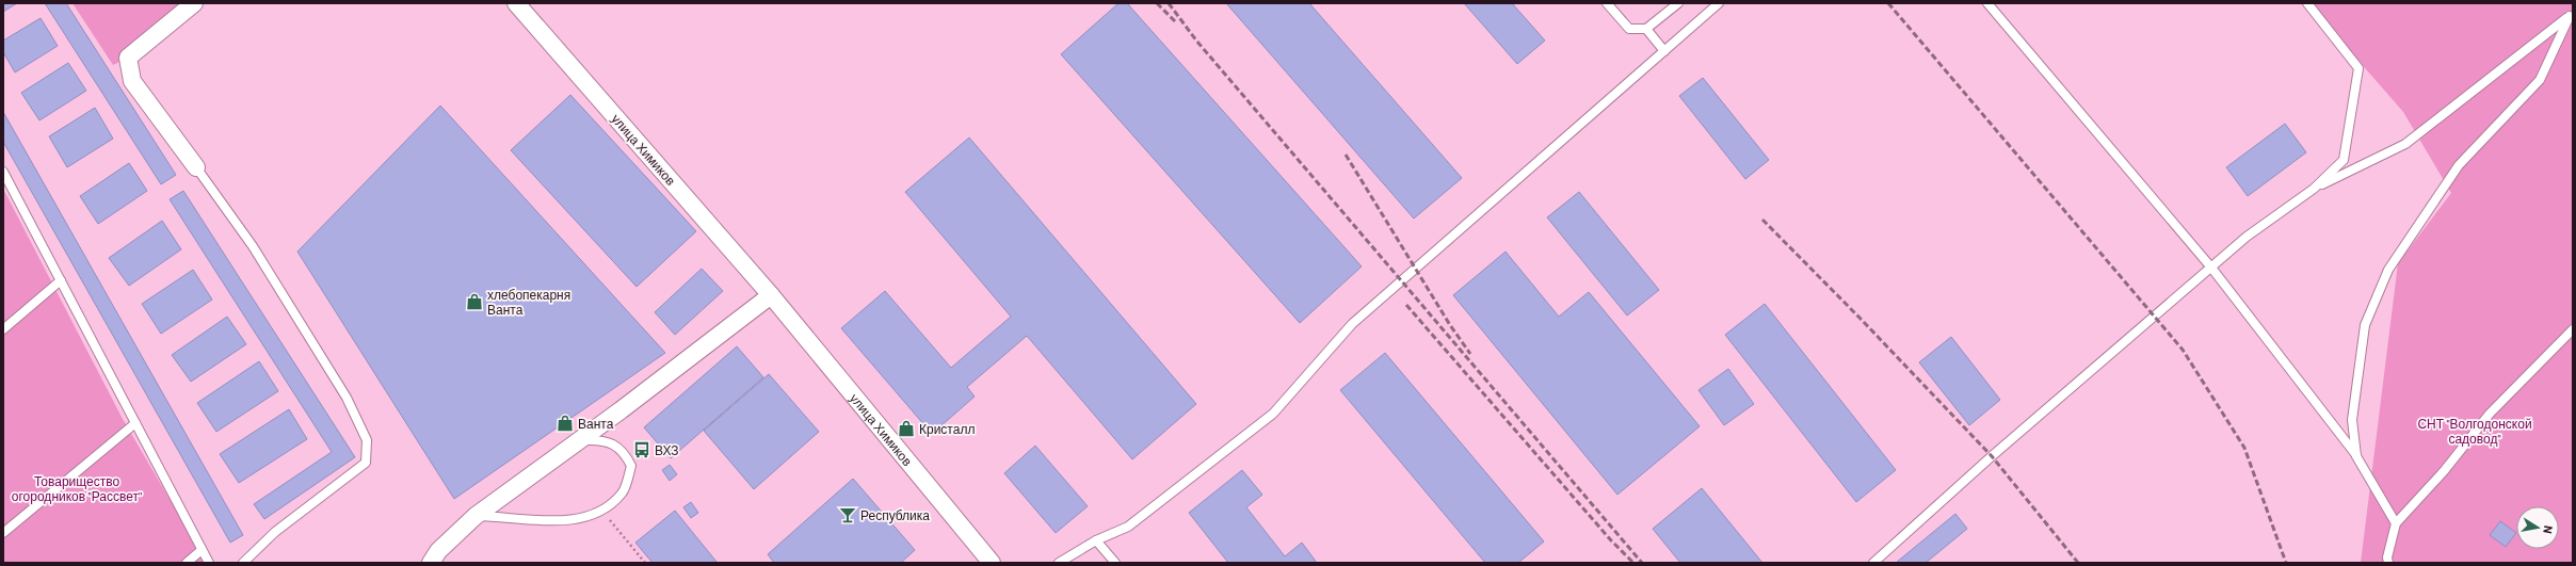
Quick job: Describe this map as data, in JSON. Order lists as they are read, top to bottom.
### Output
{
  "streets": {
    "street": ["улица Химиков"]
  },
  "parks": ["СНТ \"Волгодонской садовод\"", "Товарищество огородников \"Рассвет\""],
  "places": {
    "shop": ["хлебопекарня Ванта", "Ванта", "Кристалл"],
    "bus stop": ["ВХЗ"],
    "bar": ["Республика"]
  },
  "north": "right"
}
